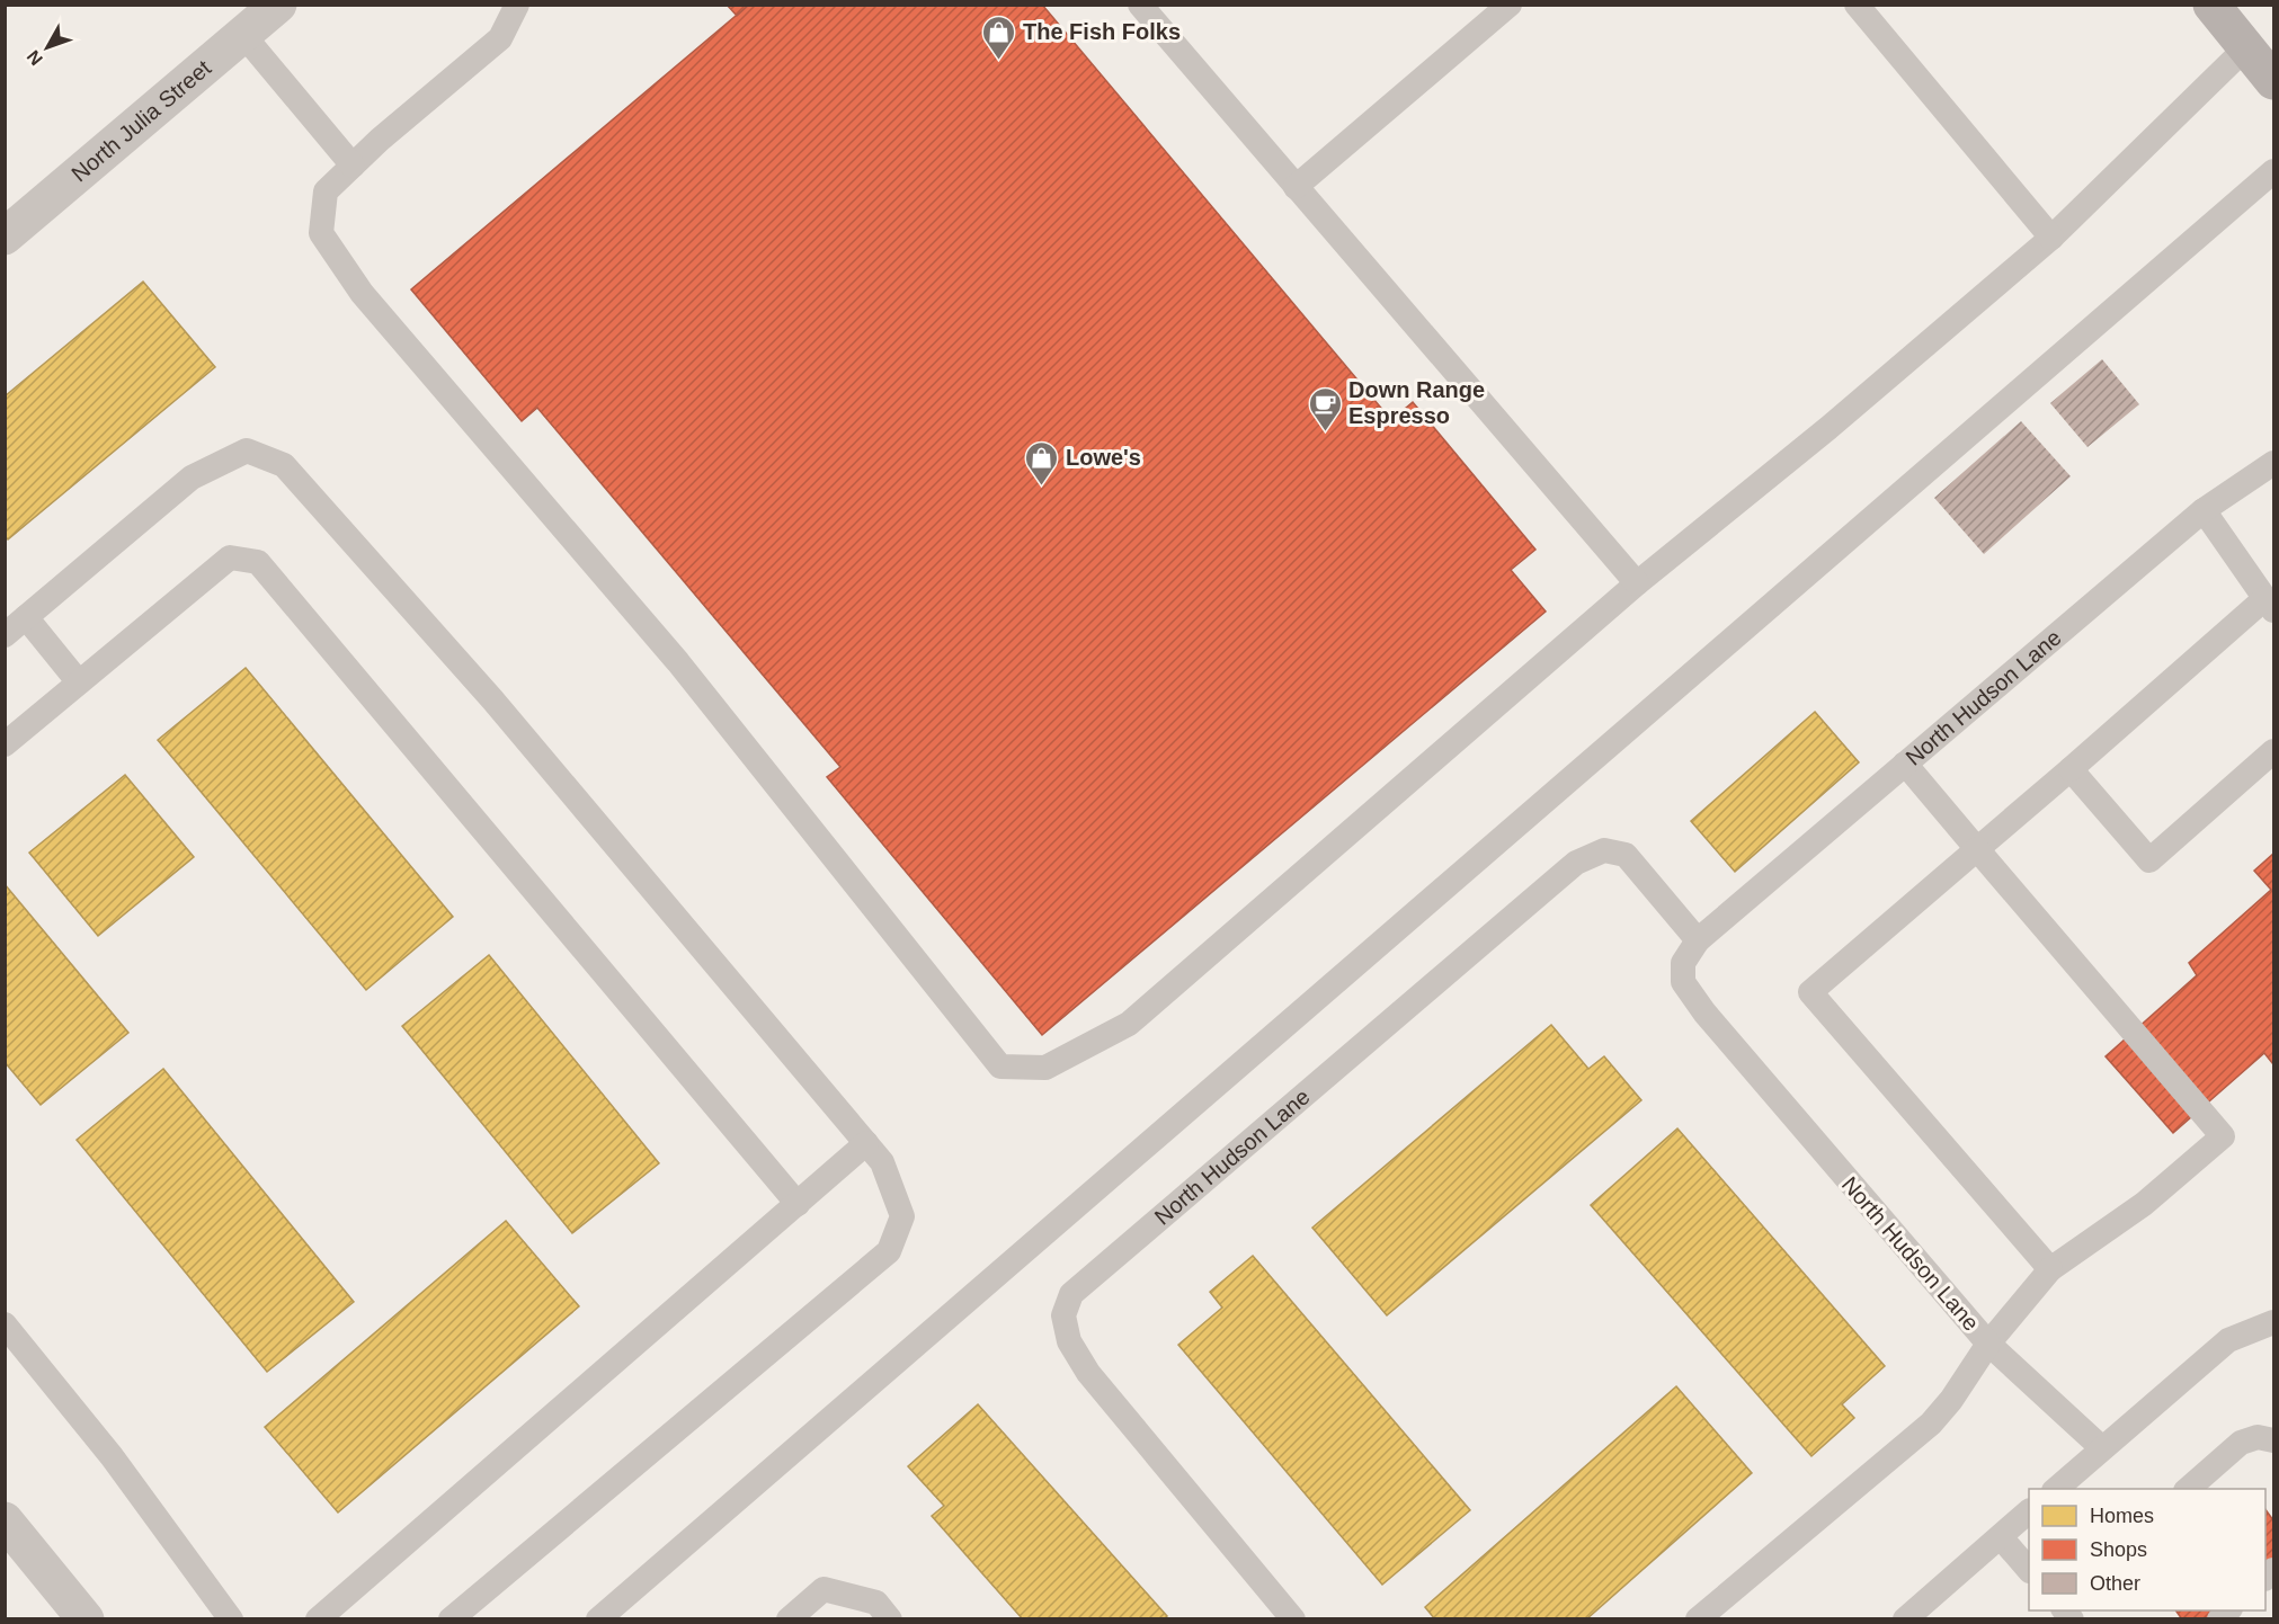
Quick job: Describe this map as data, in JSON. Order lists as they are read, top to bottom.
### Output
{
  "streets": {
    "street": ["North Julia Street"],
    "lane": ["North Hudson Lane"]
  },
  "places": {
    "shop": ["The Fish Folks", "Lowe's"],
    "cafe": ["Down Range Espresso"]
  },
  "legend": ["Homes", "Shops", "Other"],
  "north": "bottom left"
}
